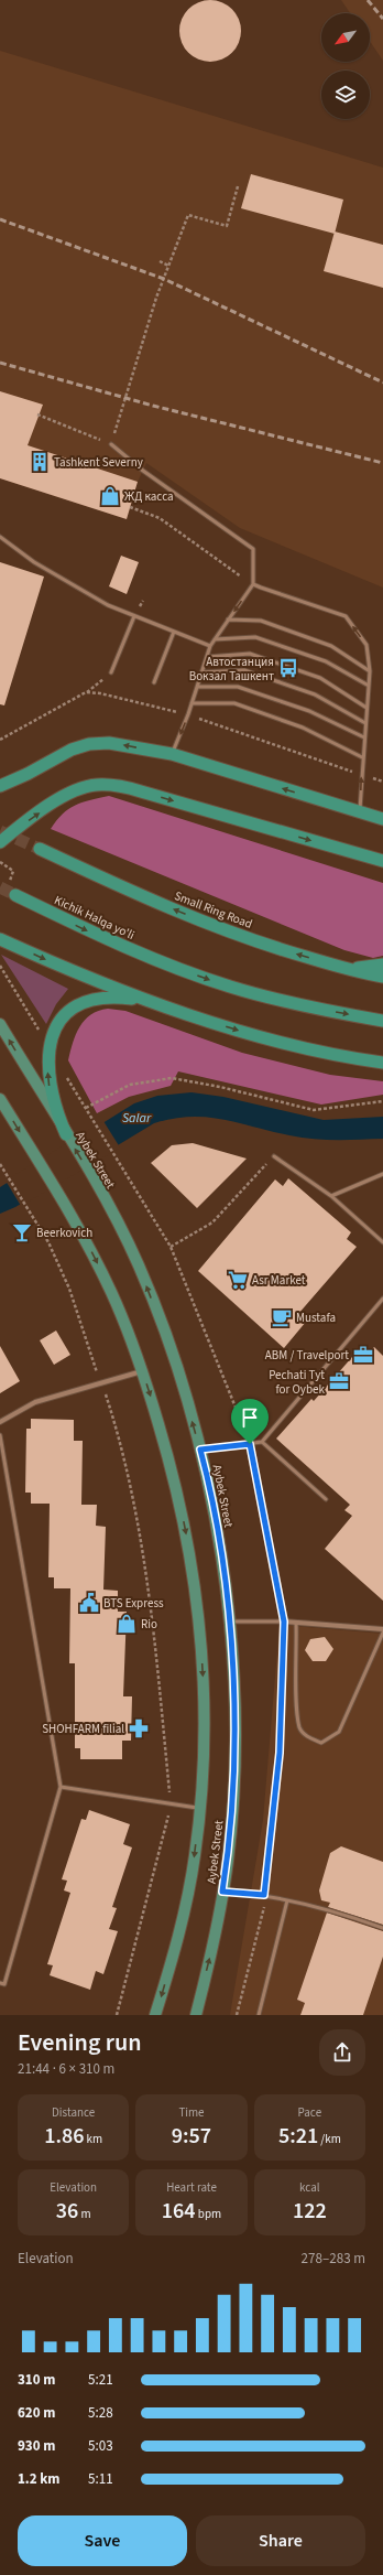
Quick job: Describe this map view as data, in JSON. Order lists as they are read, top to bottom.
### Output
{
  "streets": {
    "highway": ["Small Ring Road", "Kichik Halqa yo'li"],
    "main road": ["Aybek Street"]
  },
  "water": ["Salar"],
  "places": {
    "building": ["Tashkent Severny"],
    "shop": ["ЖД касса", "Rio"],
    "bus stop": ["Автостанция Вокзал Ташкент"],
    "bar": ["Beerkovich"],
    "supermarket": ["Asr Market"],
    "cafe": ["Mustafa"],
    "office": ["ABM / Travelport", "Pechati Tyt for Oybek"],
    "public building": ["BTS Express"],
    "pharmacy": ["SHOHFARM filial"]
  },
  "north": "bottom left",
  "page": {
    "heading": ["Evening run", "21:44 · 6 × 310 m"],
    "stats": [
      ["Distance", "1.86 km"],
      ["Time", "9:57"],
      ["Pace", "5:21 /km"],
      ["Elevation", "36 m"],
      ["Heart rate", "164 bpm"],
      ["kcal", "122"]
    ],
    "chart": ["Elevation", "278–283 m"],
    "list": [
      {
        "name": "310 m",
        "note": "5:21"
      },
      {
        "name": "620 m",
        "note": "5:28"
      },
      {
        "name": "930 m",
        "note": "5:03"
      },
      {
        "name": "1.2 km",
        "note": "5:11"
      }
    ],
    "buttons": ["Save", "Share"]
  }
}
